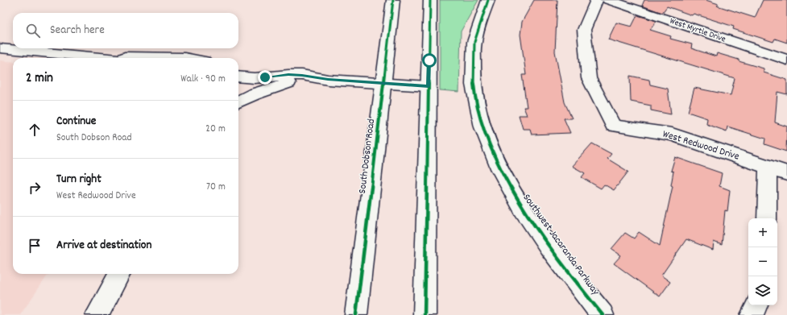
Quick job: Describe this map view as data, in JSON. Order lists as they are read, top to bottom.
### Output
{
  "streets": {
    "street": [
      "West Myrtle Drive",
      "West Redwood Drive",
      "South Dobson Road",
      "Southwest Jacaranda Parkway"
    ]
  },
  "page": {
    "search": "Search here",
    "heading": ["2 min", "Walk · 90 m"],
    "list": [
      ["Continue", "South Dobson Road", "20 m"],
      ["Turn right", "West Redwood Drive", "70 m"],
      "Arrive at destination"
    ],
    "map_buttons": ["+", "−"]
  }
}
